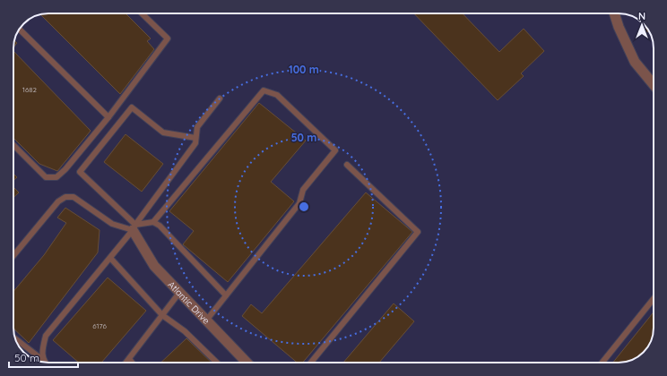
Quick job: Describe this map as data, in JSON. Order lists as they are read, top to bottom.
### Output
{
  "streets": {
    "street": ["Atlantic Drive"]
  },
  "house_numbers": ["1682", "6176"],
  "scale_bar": "50 m",
  "north": "top",
  "rings": ["100 m", "50 m"]
}
